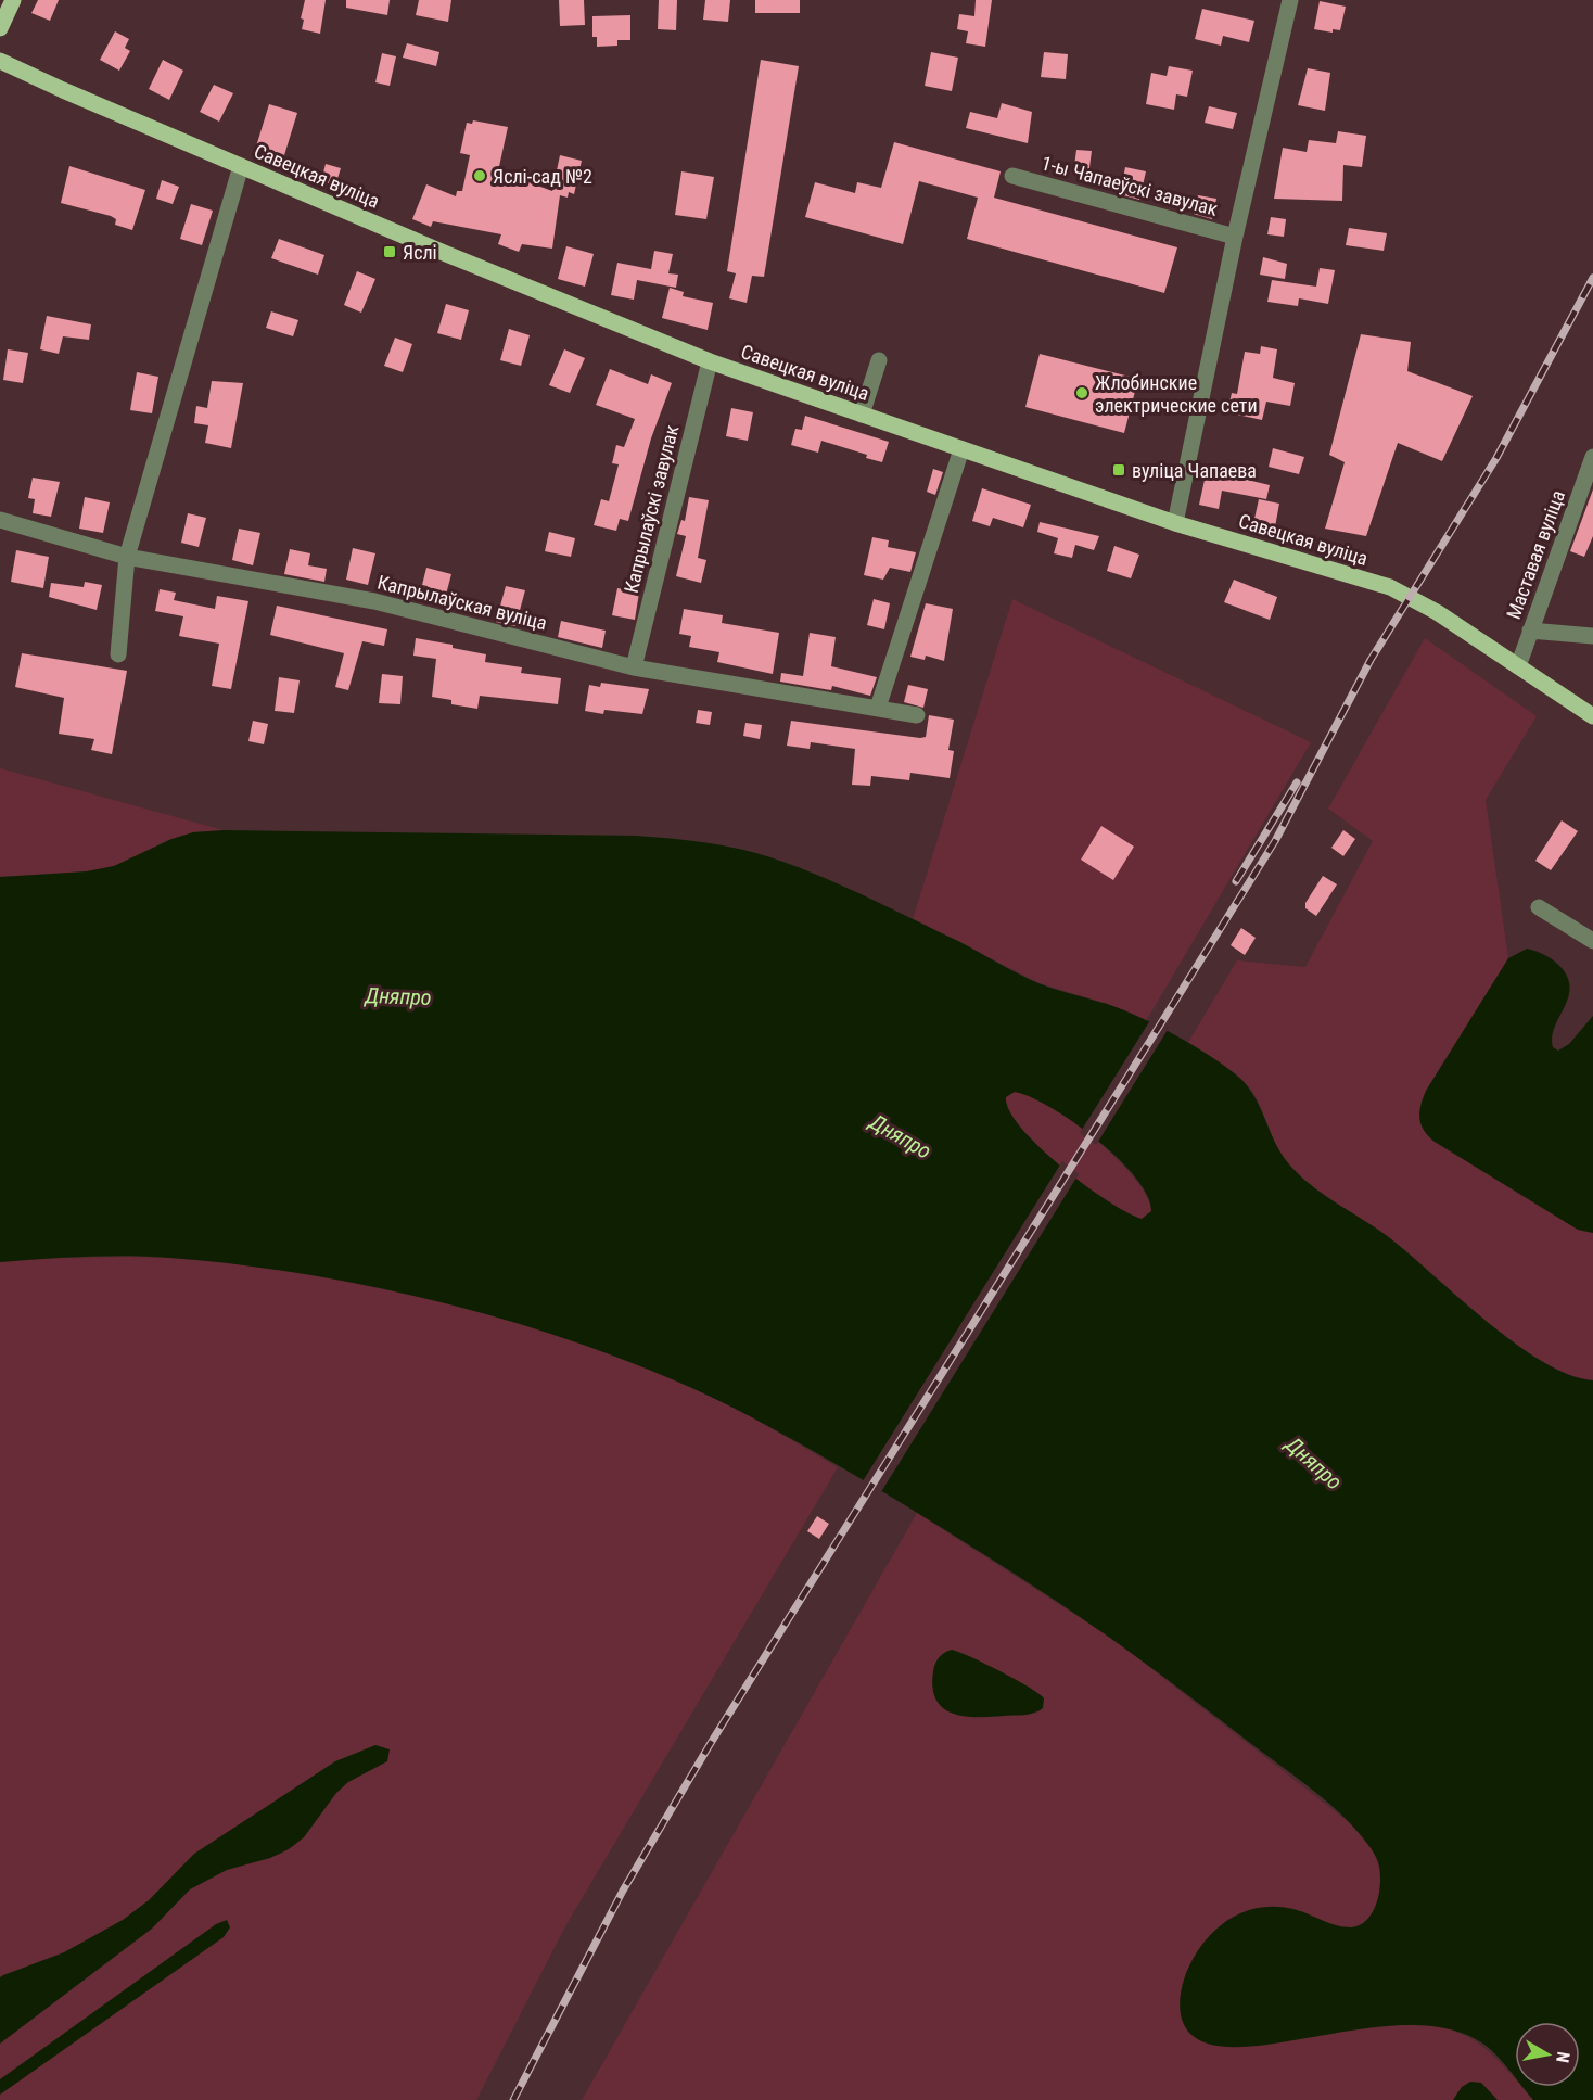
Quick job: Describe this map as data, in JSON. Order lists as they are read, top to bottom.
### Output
{
  "streets": {
    "main road": ["Савецкая вуліца"],
    "street": [
      "1-ы Чапаеўскі завулак",
      "Капрылаўскі завулак",
      "Маставая вуліца",
      "Капрылаўская вуліца"
    ]
  },
  "crossings": [
    ["Савецкая вуліца", "Капрылаўскі завулак"],
    ["Савецкая вуліца", "Маставая вуліца"],
    ["Капрылаўскі завулак", "Капрылаўская вуліца"]
  ],
  "water": ["Дняпро"],
  "places": {
    "other": ["Яслі-сад №2", "Жлобинские электрические сети"],
    "transit": ["Яслі", "вуліца Чапаева"]
  },
  "north": "right"
}
